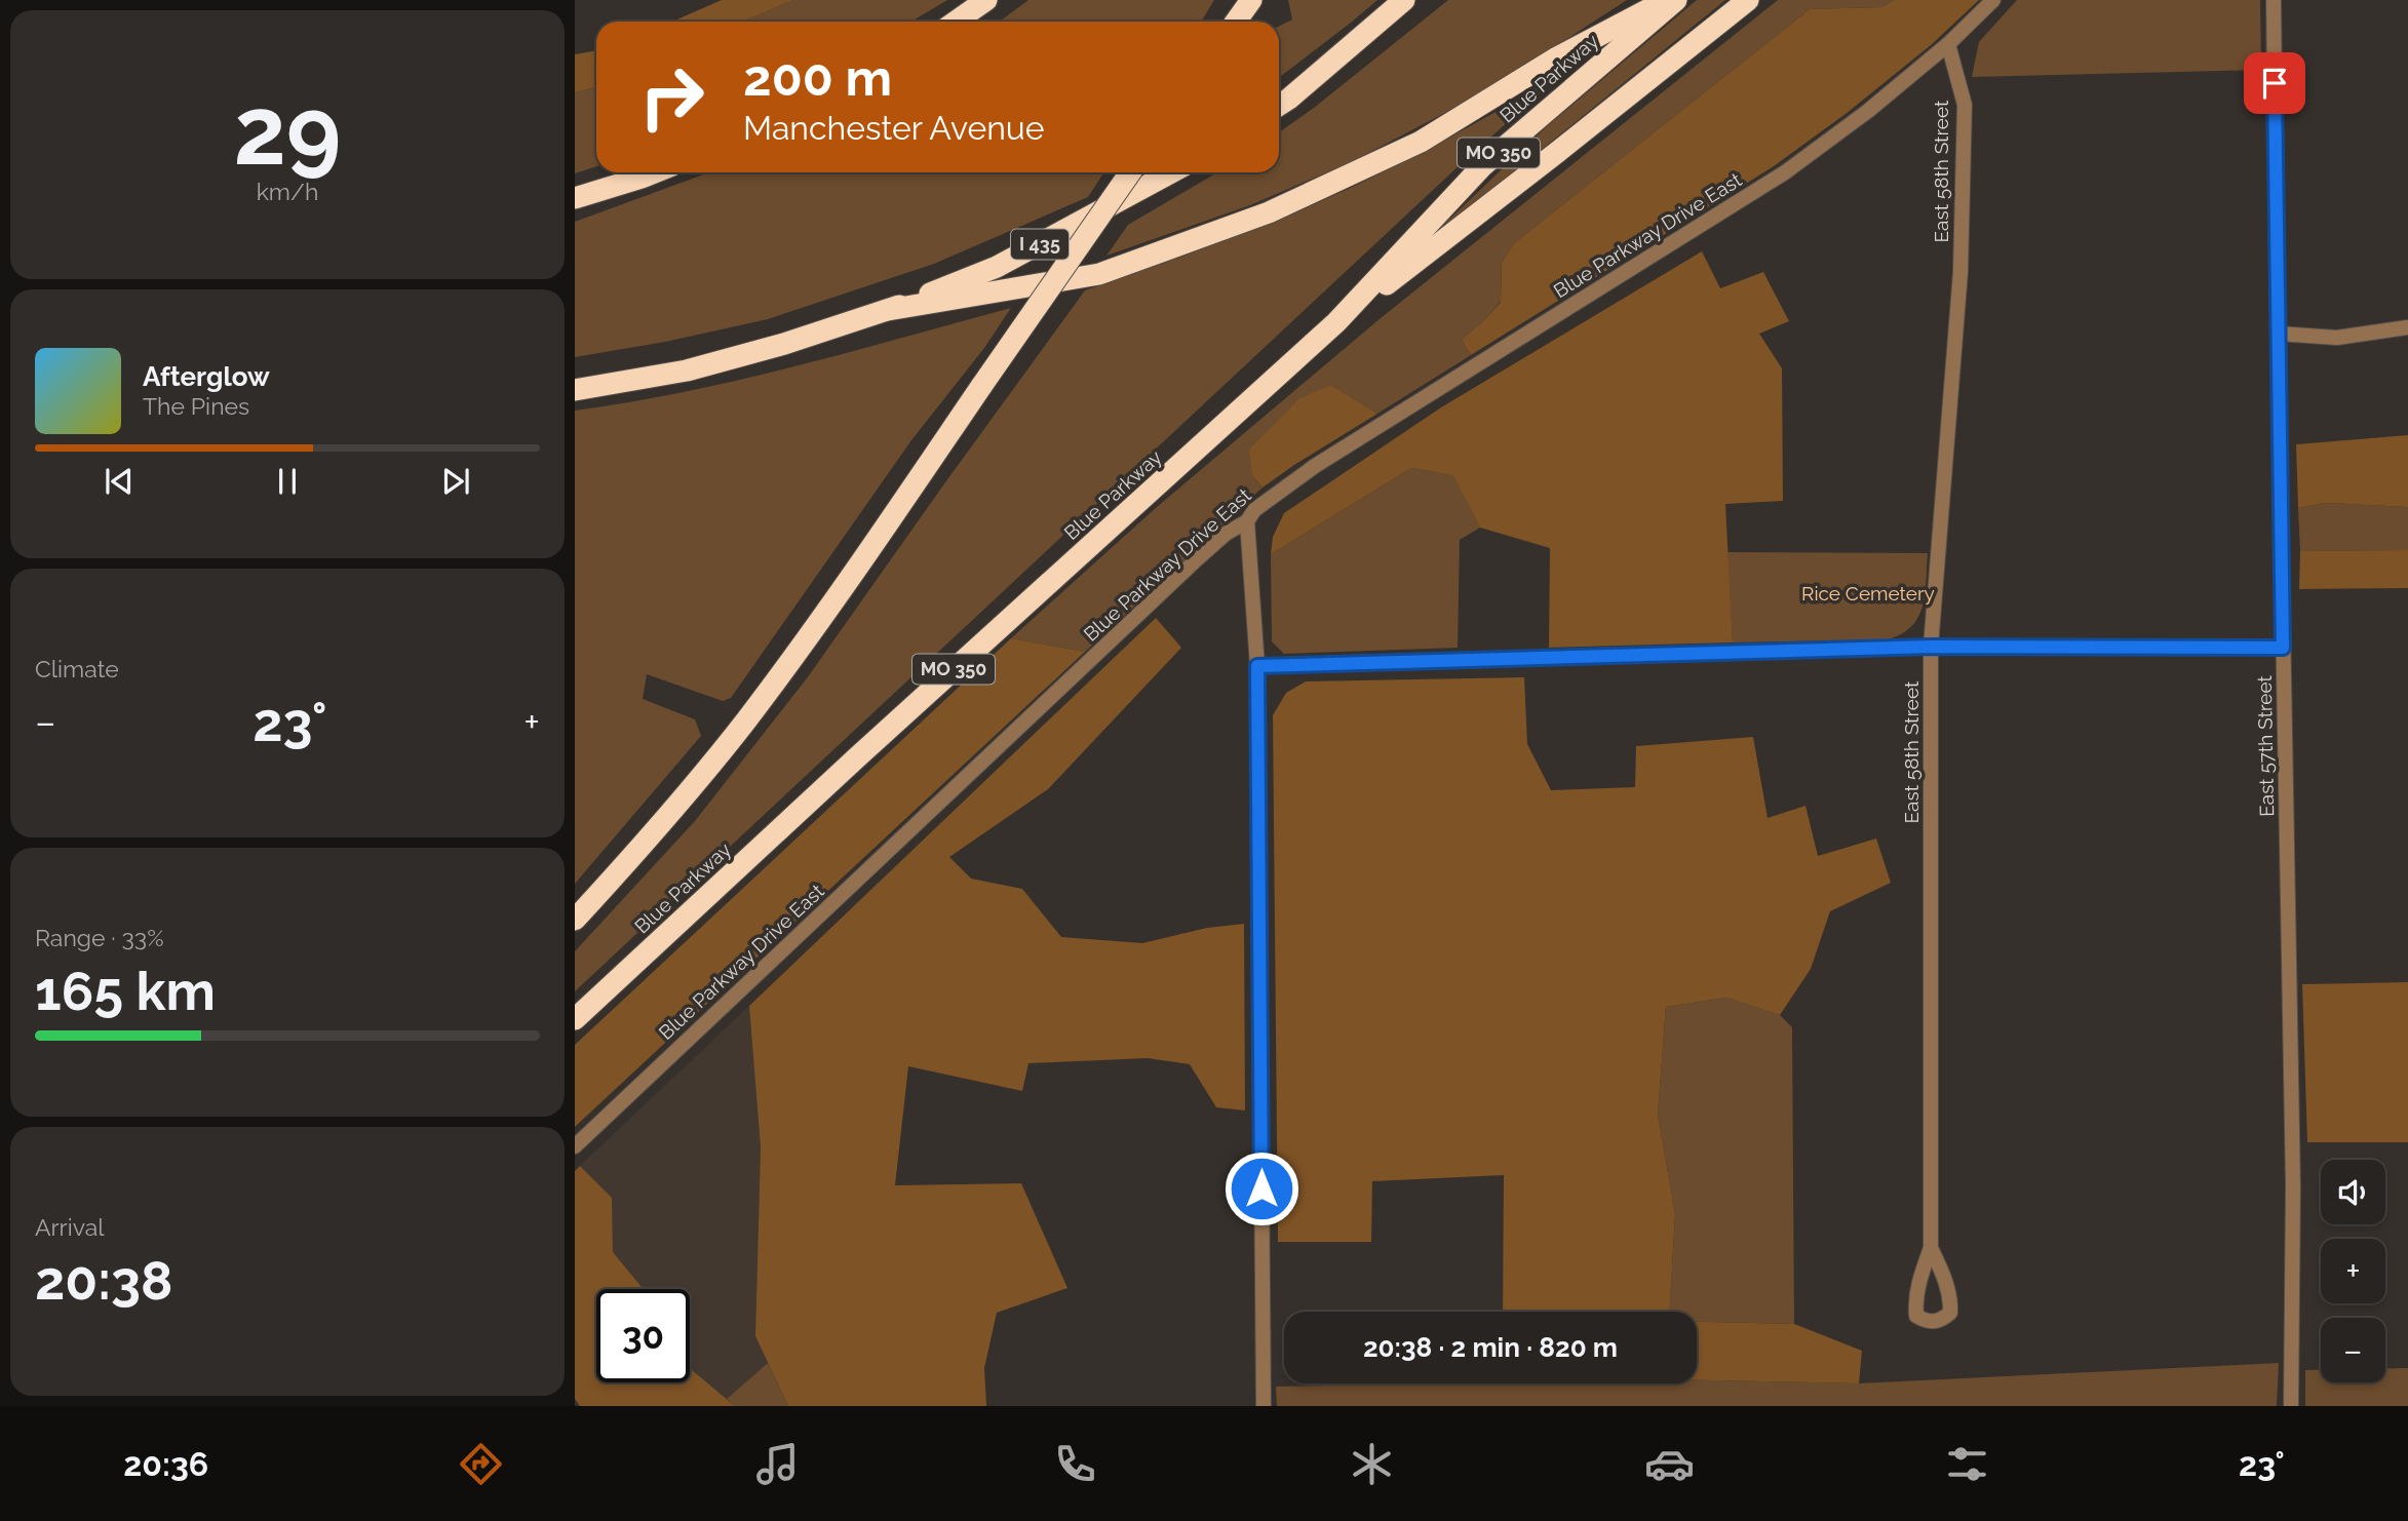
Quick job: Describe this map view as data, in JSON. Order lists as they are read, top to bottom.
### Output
{
  "streets": {
    "highway": ["Blue Parkway", "MO 350", "I 435"],
    "street": ["East 58th Street", "Blue Parkway Drive East", "East 57th Street"]
  },
  "crossings": [
    ["East 58th Street", "Blue Parkway Drive East"]
  ],
  "parks": ["Rice Cemetery"],
  "page": {
    "tile": [
      ["29", "km/h"],
      "Climate",
      ["Range · 33%", "165 km"],
      ["Arrival", "20:38"]
    ],
    "turn": ["200 m", "Manchester Avenue"],
    "song": ["Afterglow", "The Pines"],
    "heat": ["−", "23°", "+"],
    "map_buttons": ["+", "−"],
    "limit": "30",
    "trip": "20:38 · 2 min · 820 m",
    "tabs": ["20:36", "23°"]
  }
}
